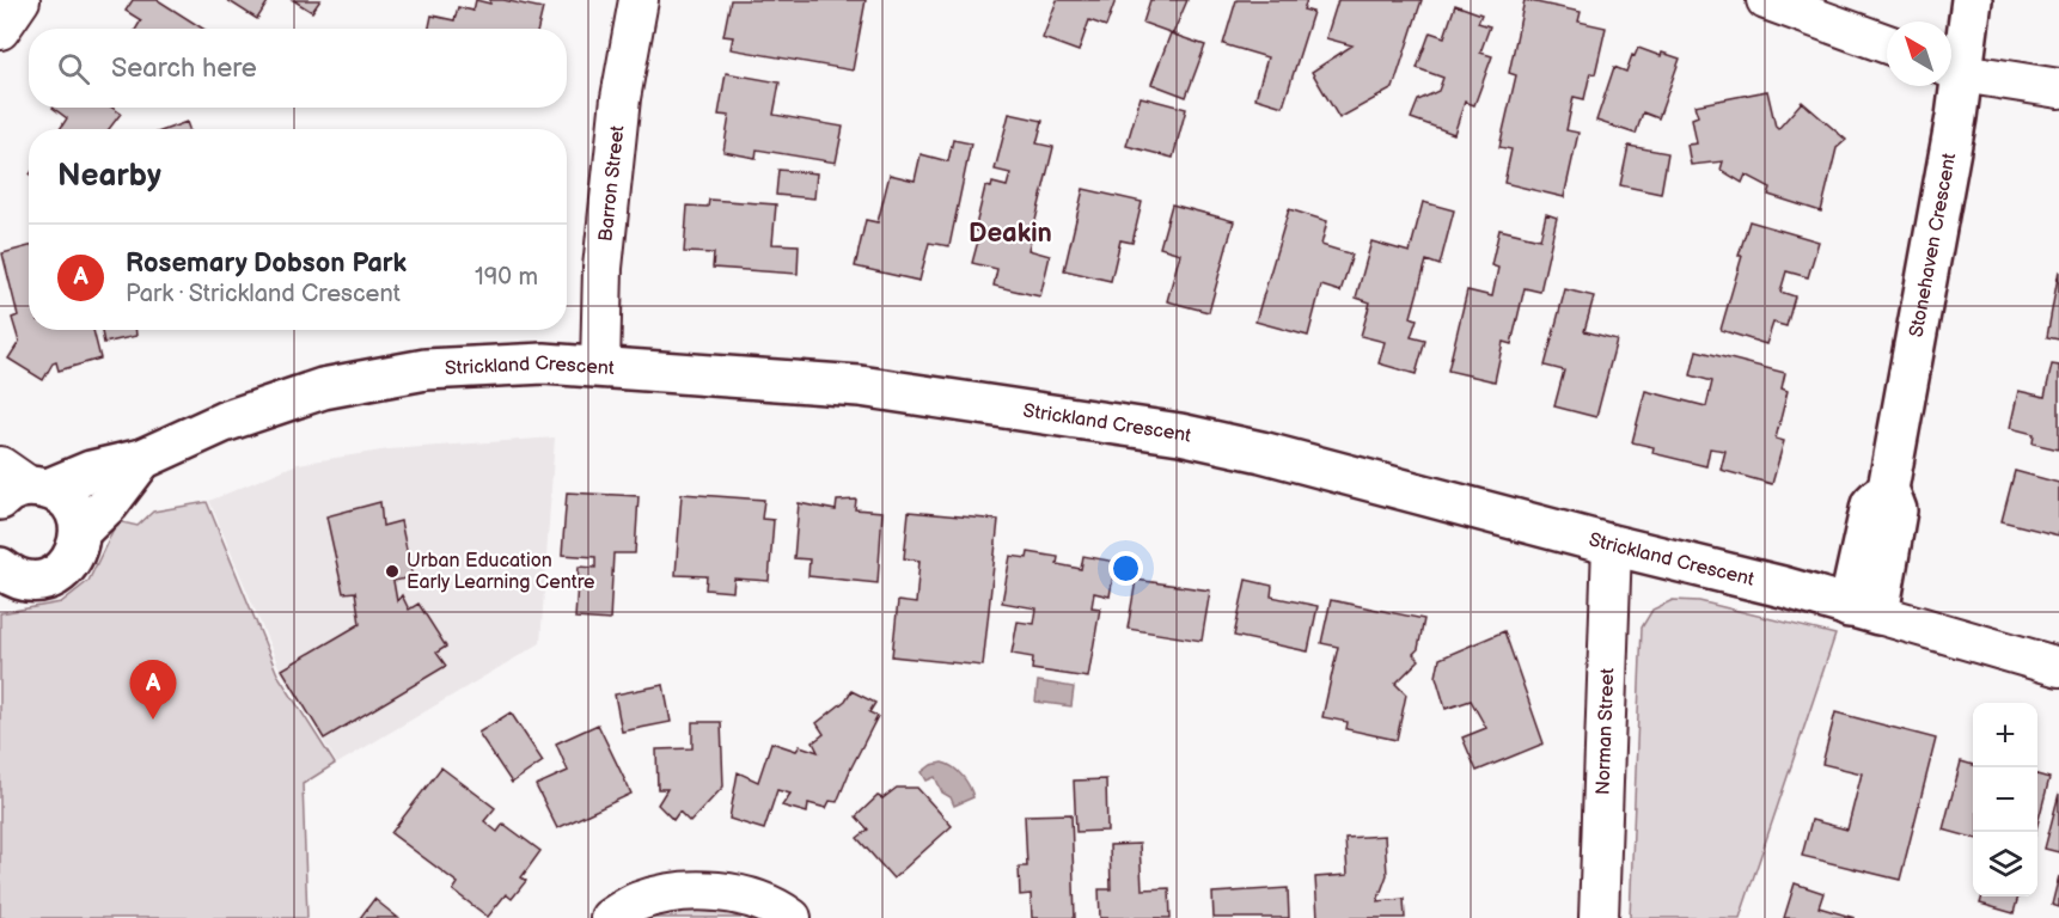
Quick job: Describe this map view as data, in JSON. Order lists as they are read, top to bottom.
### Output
{
  "streets": {
    "street": [
      "Barron Street",
      "Stonehaven Crescent",
      "Strickland Crescent",
      "Norman Street"
    ]
  },
  "crossings": [
    ["Barron Street", "Strickland Crescent"],
    ["Stonehaven Crescent", "Strickland Crescent"],
    ["Strickland Crescent", "Norman Street"]
  ],
  "districts": ["Deakin"],
  "places": ["Urban Education Early Learning Centre"],
  "north": "top left",
  "page": {
    "search": "Search here",
    "heading": "Nearby",
    "list": [
      {
        "mark": "A",
        "name": "Rosemary Dobson Park",
        "note": "Park · Strickland Crescent",
        "value": "190 m"
      }
    ],
    "pins": "A",
    "map_buttons": ["+", "−"]
  }
}
